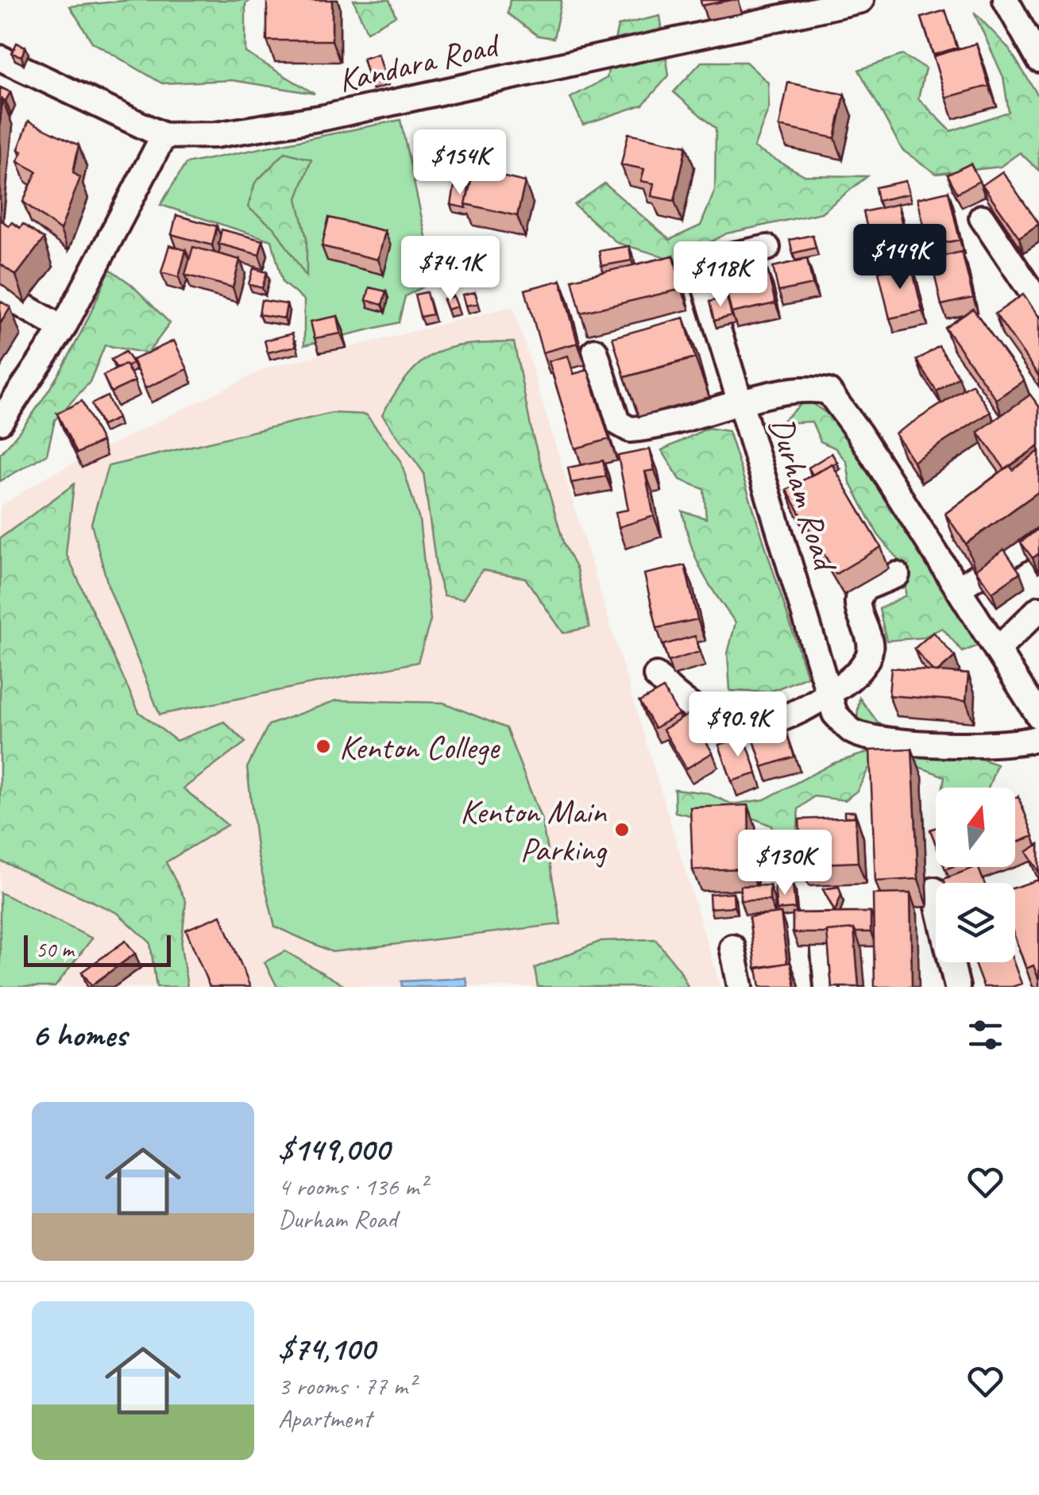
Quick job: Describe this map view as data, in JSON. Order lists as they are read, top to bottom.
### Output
{
  "streets": {
    "street": ["Kandara Road", "Durham Road"]
  },
  "places": ["Kenton College", "Kenton Main Parking"],
  "scale_bar": "50 m",
  "north": "top",
  "page": {
    "price": [
      "$154K",
      "$149K",
      "$74.1K",
      "$118K",
      "$90.9K",
      "$130K"
    ],
    "scale": "50 m",
    "heading": "6 homes",
    "list": [
      {
        "name": "$149,000",
        "note": "4 rooms · 136 m² · Durham Road"
      },
      {
        "name": "$74,100",
        "note": "3 rooms · 77 m² · Apartment"
      }
    ]
  }
}
